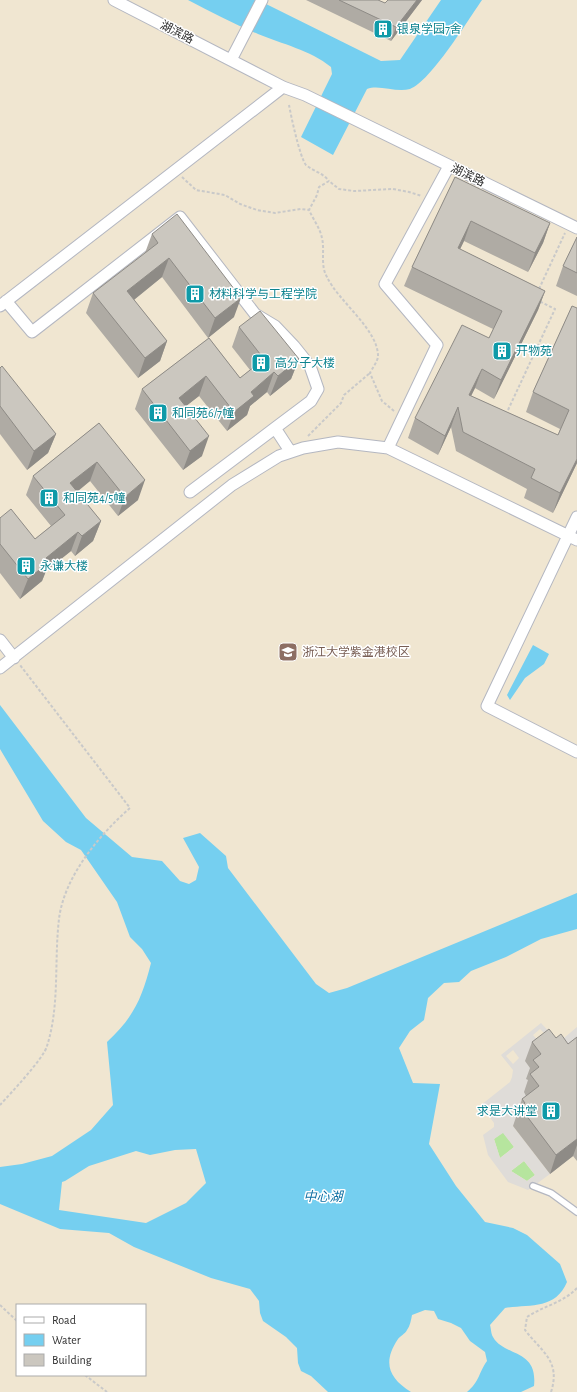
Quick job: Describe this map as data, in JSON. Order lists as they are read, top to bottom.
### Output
{
  "streets": {
    "street": ["湖滨路"]
  },
  "water": ["中心湖"],
  "places": {
    "building": [
      "银泉学园7舍",
      "材料科学与工程学院",
      "开物苑",
      "高分子大楼",
      "和同苑6/7幢",
      "和同苑4/5幢",
      "永谦大楼",
      "求是大讲堂"
    ],
    "school or university": ["浙江大学紫金港校区"]
  },
  "legend": ["Road", "Water", "Building"]
}
